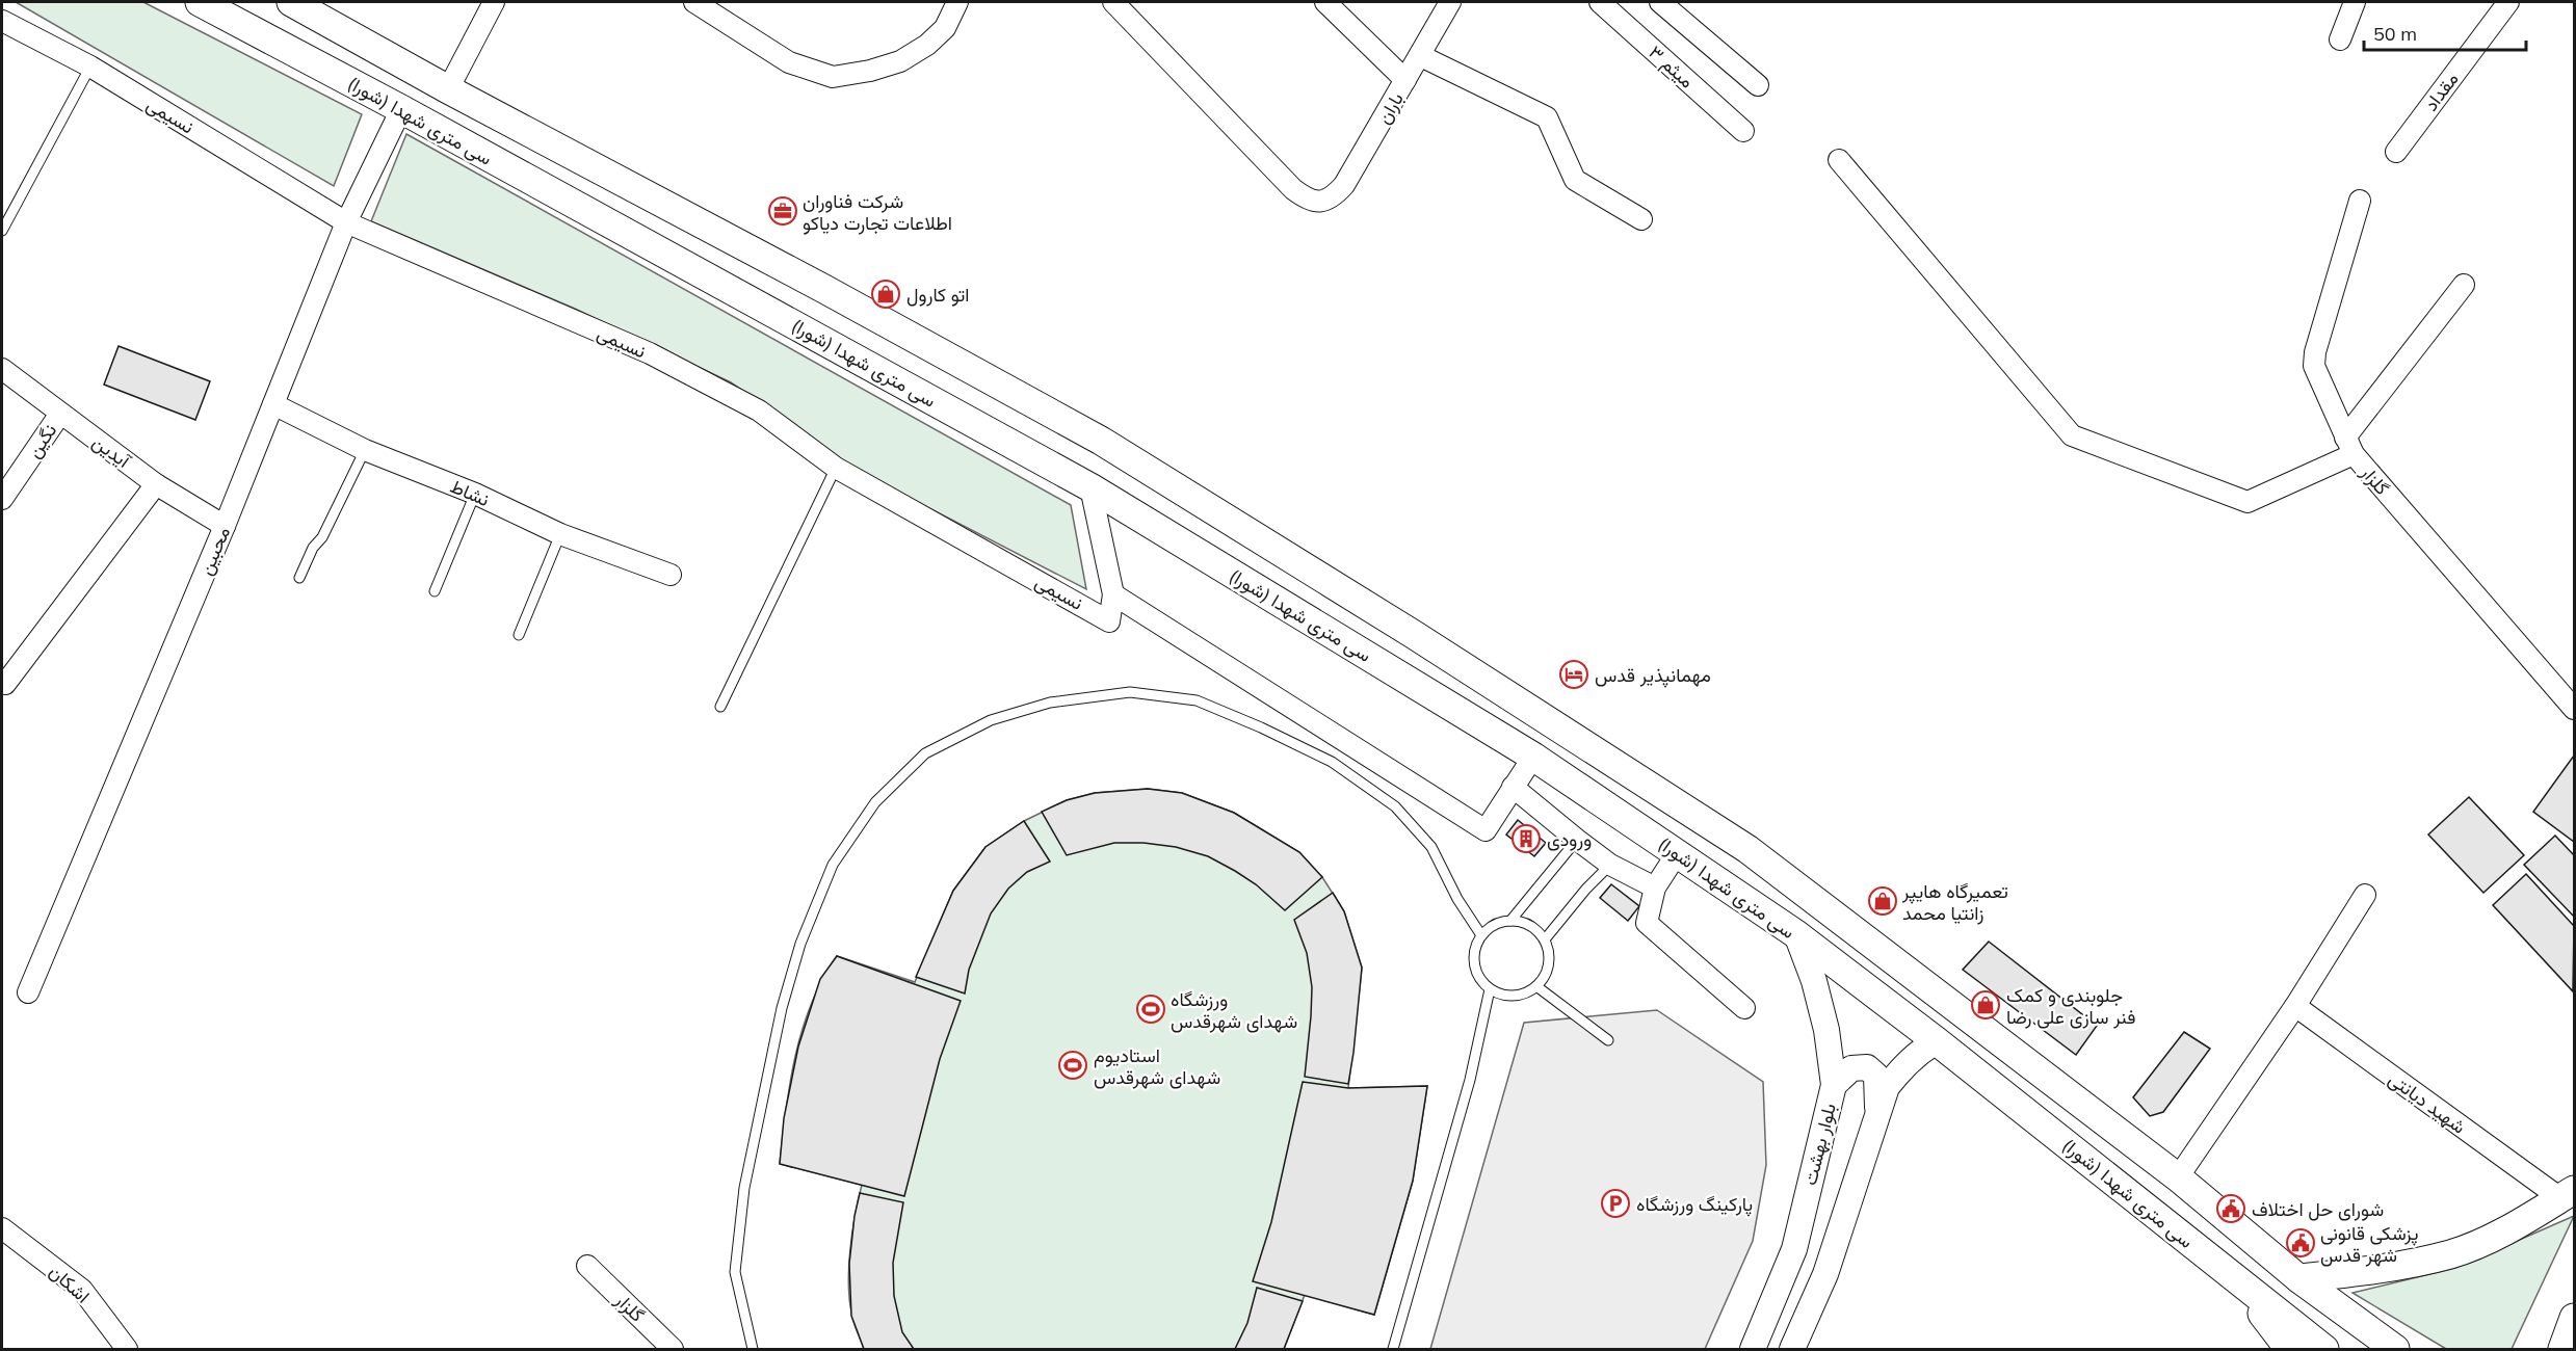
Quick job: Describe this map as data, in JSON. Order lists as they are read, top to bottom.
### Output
{
  "streets": {
    "main road": ["سی متری شهدا (شورا)"],
    "street": [
      "میثم ۳",
      "مقداد",
      "باران",
      "نسیمی",
      "نگین",
      "آیدین",
      "گلزار",
      "نشاط",
      "محبین",
      "شهید دیانتی",
      "بلوار بهشت",
      "اشکان"
    ]
  },
  "crossings": [
    ["نسیمی", "سی متری شهدا (شورا)"],
    ["نسیمی", "محبین"],
    ["سی متری شهدا (شورا)", "محبین"],
    ["سی متری شهدا (شورا)", "بلوار بهشت"],
    ["نگین", "آیدین"],
    ["آیدین", "محبین"],
    ["نشاط", "محبین"]
  ],
  "places": {
    "office": ["شرکت فناوران اطلاعات تجارت دیاکو"],
    "shop": ["اتو کارول", "تعمیرگاه هایپر زانتیا محمد", "جلوبندی و کمک فنر سازی علی رضا"],
    "hotel": ["مهمانپذیر قدس"],
    "building": ["ورودی"],
    "sports": ["ورزشگاه شهدای شهرقدس", "استادیوم شهدای شهرقدس"],
    "parking": ["پارکینگ ورزشگاه"],
    "public building": ["شورای حل اختلاف", "پزشکی قانونی شهر قدس"]
  },
  "scale_bar": "50 m"
}
